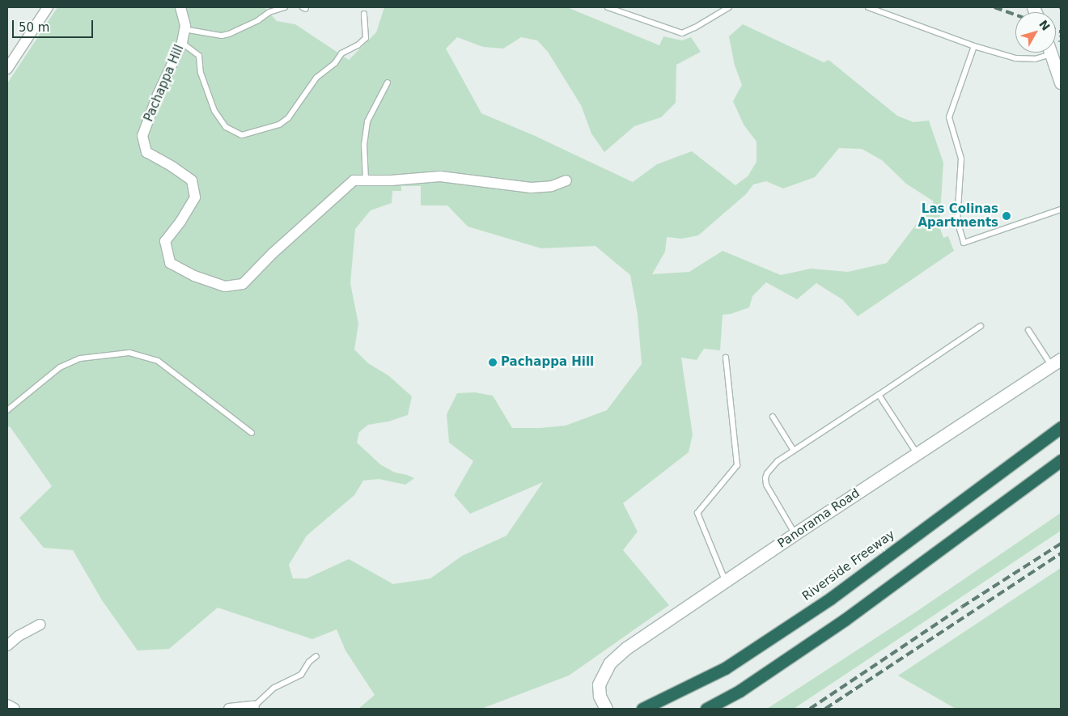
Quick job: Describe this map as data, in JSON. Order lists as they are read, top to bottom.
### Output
{
  "streets": {
    "highway": ["Riverside Freeway"],
    "street": ["Pachappa Hill", "Panorama Road"]
  },
  "places": ["Las Colinas Apartments", "Pachappa Hill"],
  "scale_bar": "50 m",
  "north": "top right"
}
